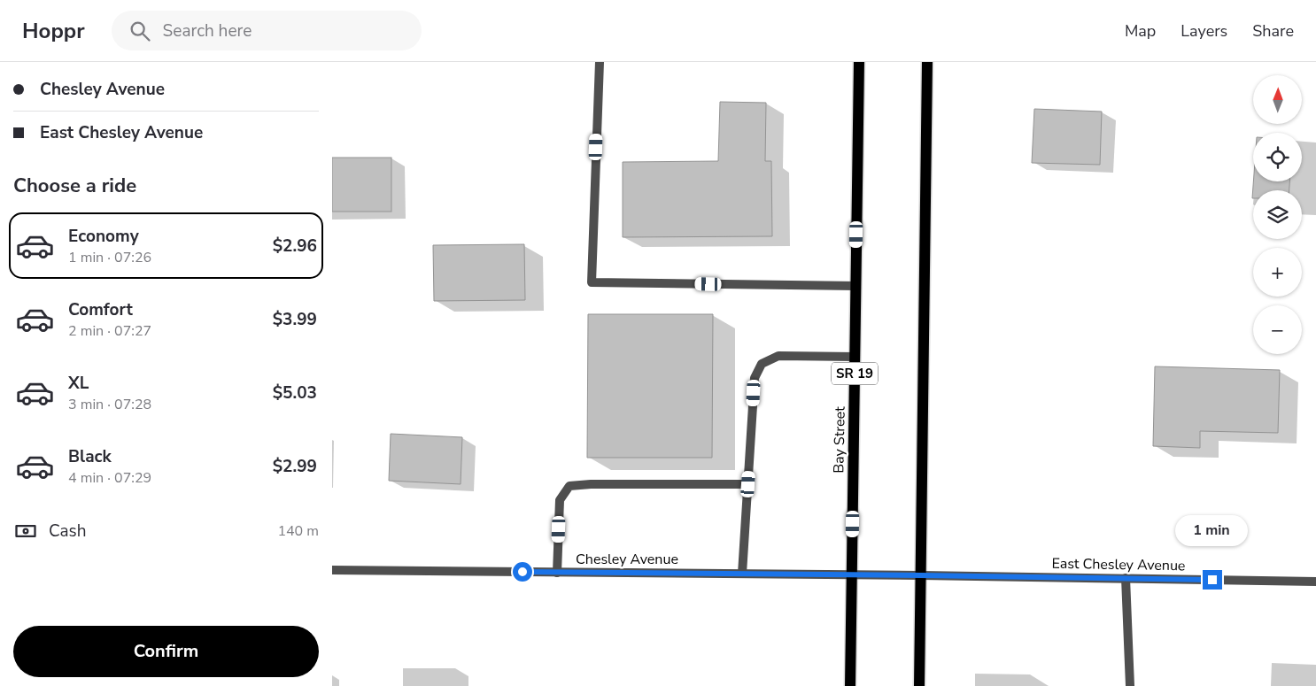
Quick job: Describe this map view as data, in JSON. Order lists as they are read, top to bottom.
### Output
{
  "streets": {
    "main road": ["SR 19", "Bay Street"],
    "street": ["Chesley Avenue", "East Chesley Avenue"]
  },
  "crossings": [
    ["Bay Street", "Chesley Avenue"],
    ["Chesley Avenue", "East Chesley Avenue"]
  ],
  "north": "top",
  "page": {
    "header": "Hoppr",
    "search": "Search here",
    "nav": ["Map", "Layers", "Share"],
    "banner": ["Chesley Avenue", "East Chesley Avenue"],
    "map_buttons": ["+", "−"],
    "heading": "Choose a ride",
    "list": [
      {
        "name": "Economy",
        "note": "1 min · 07:26",
        "value": "$2.96"
      },
      {
        "name": "Comfort",
        "note": "2 min · 07:27",
        "value": "$3.99"
      },
      {
        "name": "XL",
        "note": "3 min · 07:28",
        "value": "$5.03"
      },
      {
        "name": "Black",
        "note": "4 min · 07:29",
        "value": "$2.99"
      }
    ],
    "pay": ["Cash", "140 m"],
    "bubble": "1 min",
    "buttons": "Confirm"
  }
}
